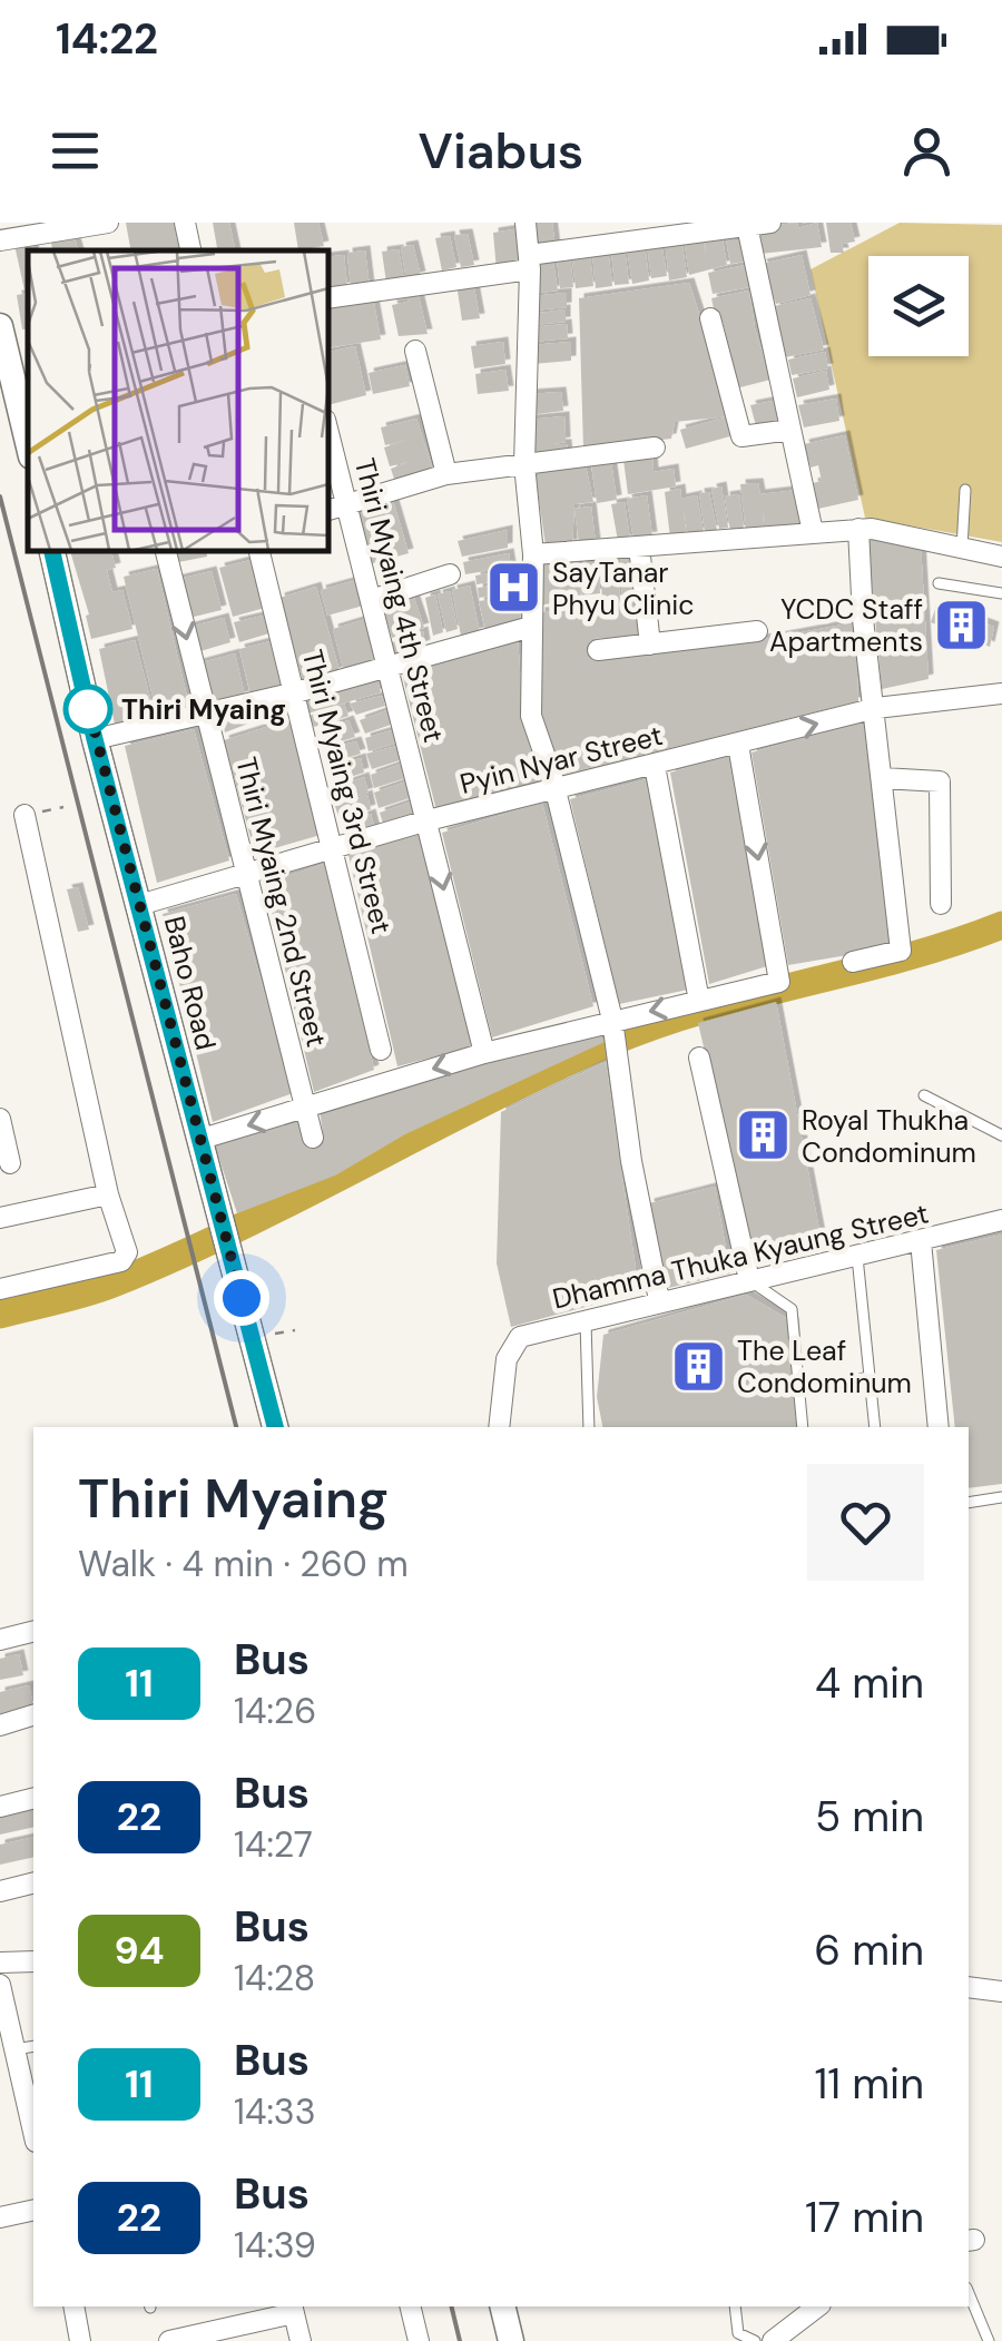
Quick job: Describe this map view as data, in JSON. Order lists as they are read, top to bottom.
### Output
{
  "streets": {
    "main road": ["Baho Road"],
    "street": [
      "Thiri Myaing 4th Street",
      "Pyin Nyar Street",
      "Thiri Myaing 3rd Street",
      "Thiri Myaing 2nd Street",
      "Dhamma Thuka Kyaung Street"
    ]
  },
  "crossings": [
    ["Thiri Myaing 4th Street", "Pyin Nyar Street"],
    ["Pyin Nyar Street", "Thiri Myaing 3rd Street"],
    ["Pyin Nyar Street", "Thiri Myaing 2nd Street"],
    ["Pyin Nyar Street", "Baho Road"]
  ],
  "places": {
    "hospital": ["SayTanar Phyu Clinic"],
    "building": ["YCDC Staff Apartments", "Royal Thukha Condominum", "The Leaf Condominum"],
    "other": ["Thiri Myaing"]
  },
  "lines": ["bus line 11"],
  "page": {
    "status": "14:22",
    "header": "Viabus",
    "heading": ["Thiri Myaing", "Walk · 4 min · 260 m"],
    "list": [
      {
        "mark": "11",
        "name": "Bus",
        "note": "14:26",
        "value": "4 min"
      },
      {
        "mark": "22",
        "name": "Bus",
        "note": "14:27",
        "value": "5 min"
      },
      {
        "mark": "94",
        "name": "Bus",
        "note": "14:28",
        "value": "6 min"
      },
      {
        "mark": "11",
        "name": "Bus",
        "note": "14:33",
        "value": "11 min"
      },
      {
        "mark": "22",
        "name": "Bus",
        "note": "14:39",
        "value": "17 min"
      }
    ]
  }
}
